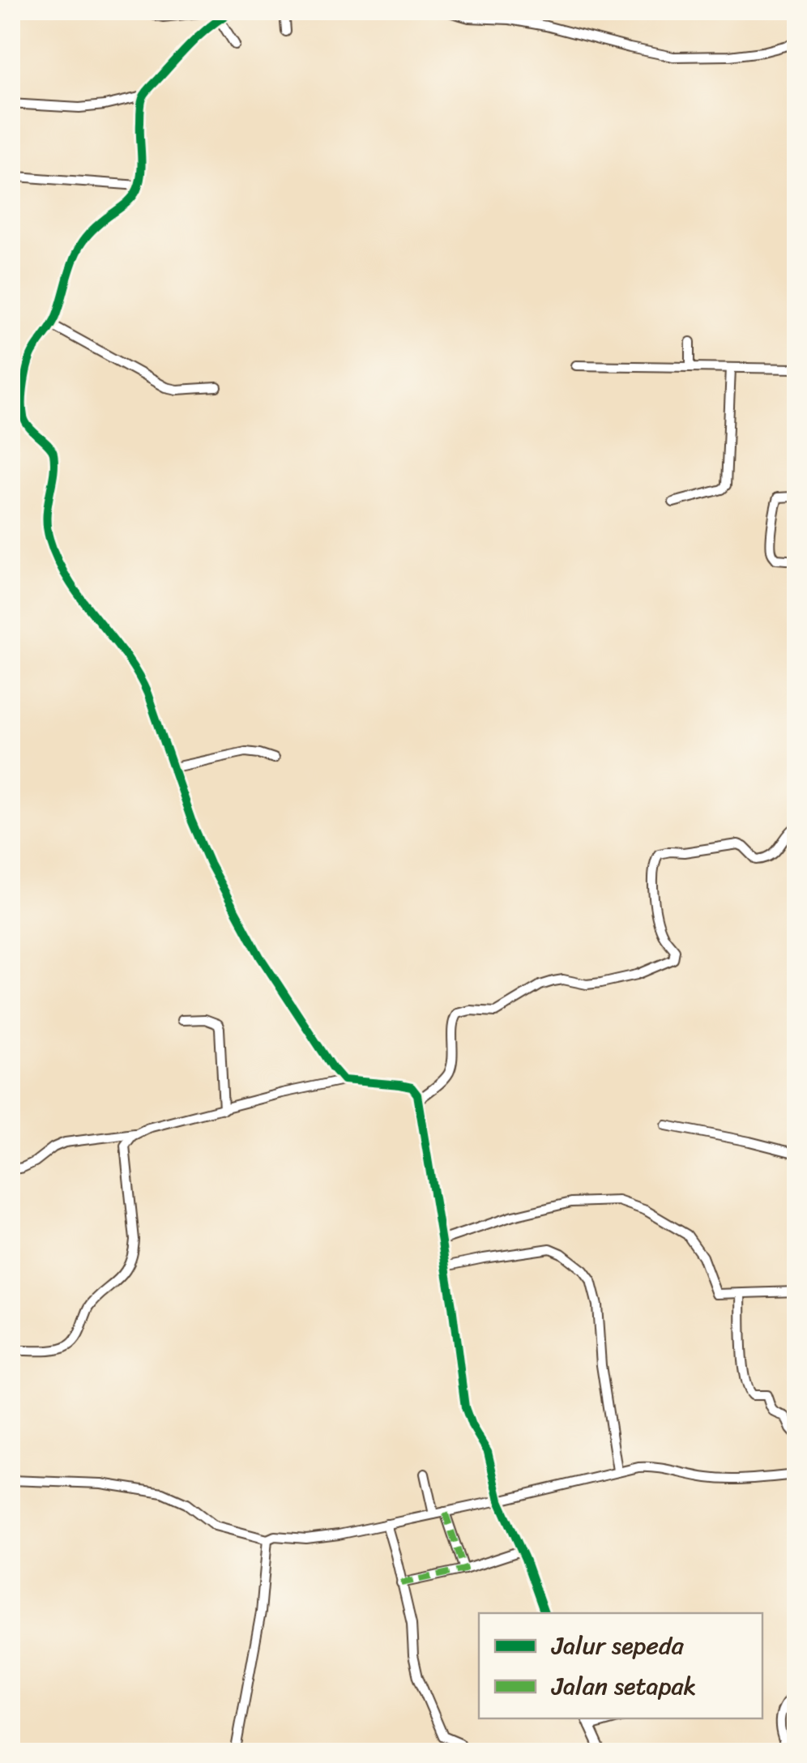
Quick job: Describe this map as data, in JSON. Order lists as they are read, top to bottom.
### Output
{
  "legend": ["Jalur sepeda", "Jalan setapak"]
}
